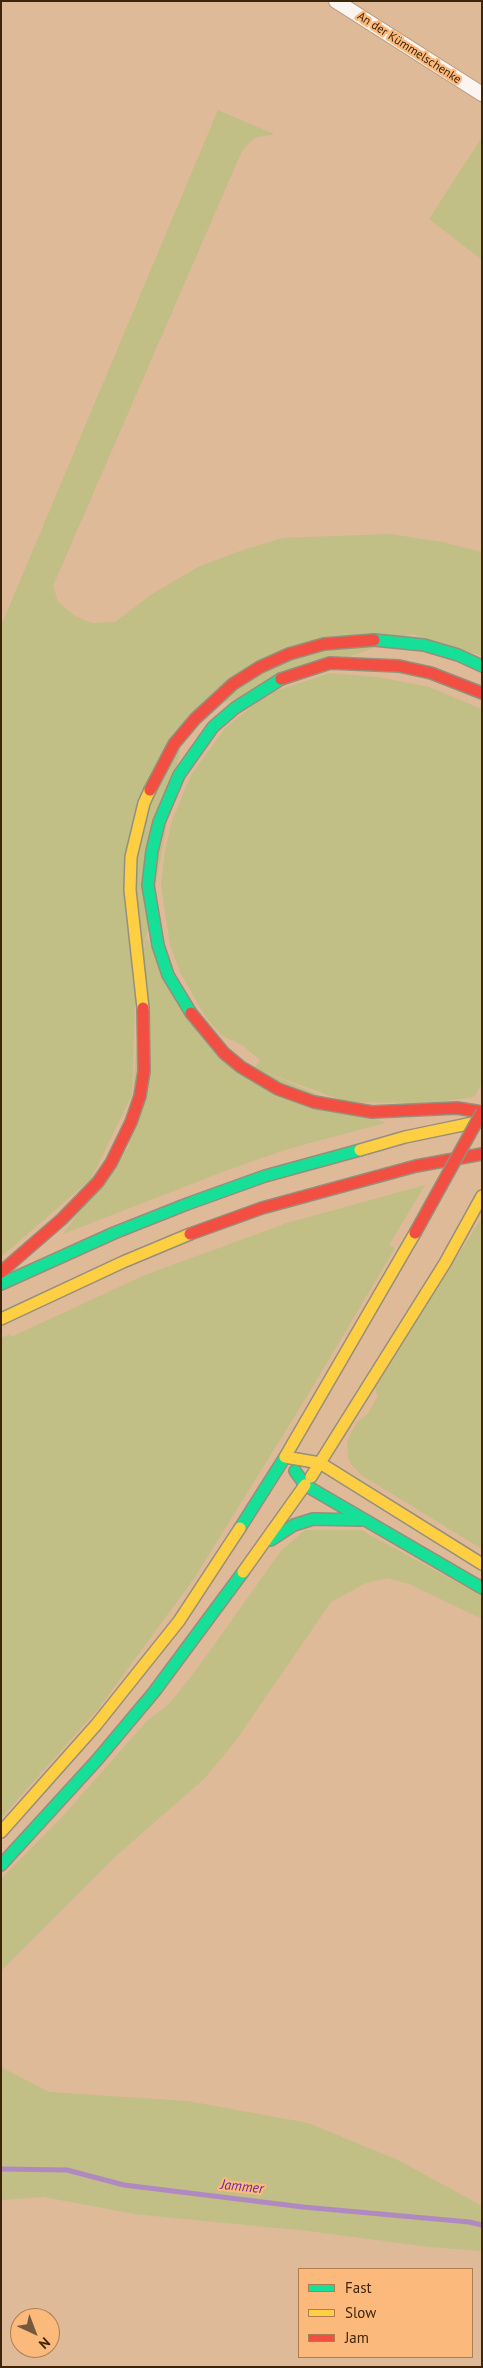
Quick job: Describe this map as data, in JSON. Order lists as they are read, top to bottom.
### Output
{
  "streets": {
    "street": ["An der Kümmelschenke"]
  },
  "water": ["Jammer"],
  "legend": ["Fast", "Slow", "Jam"],
  "north": "bottom right"
}
